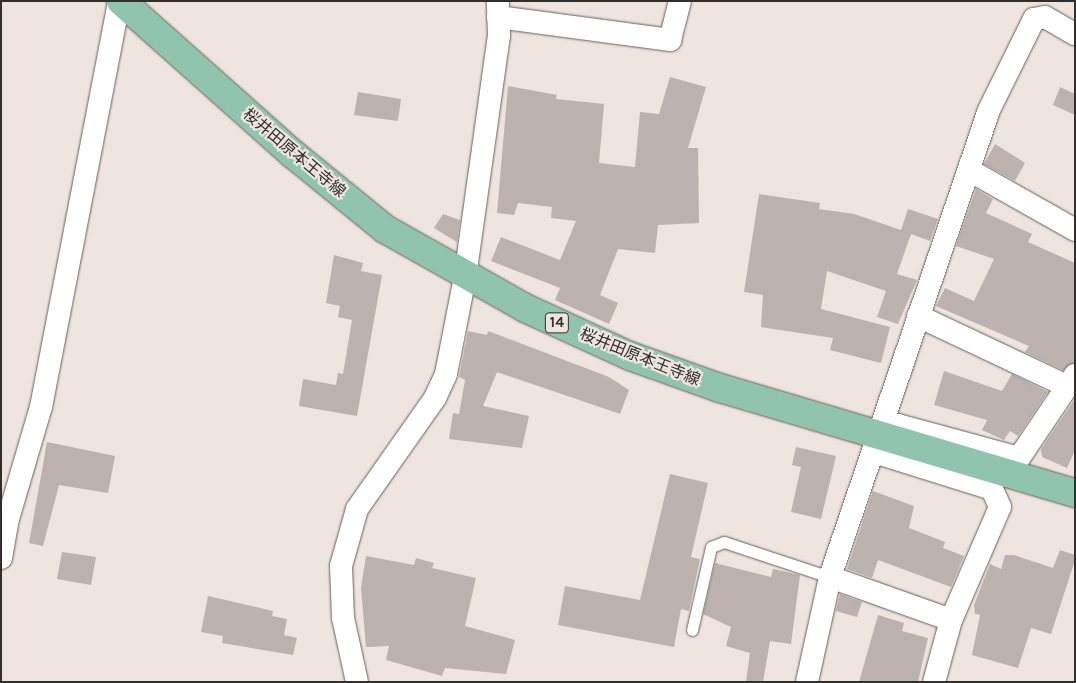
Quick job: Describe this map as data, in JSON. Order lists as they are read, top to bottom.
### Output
{
  "streets": {
    "main road": ["桜井田原本王寺線", "14"]
  }
}
